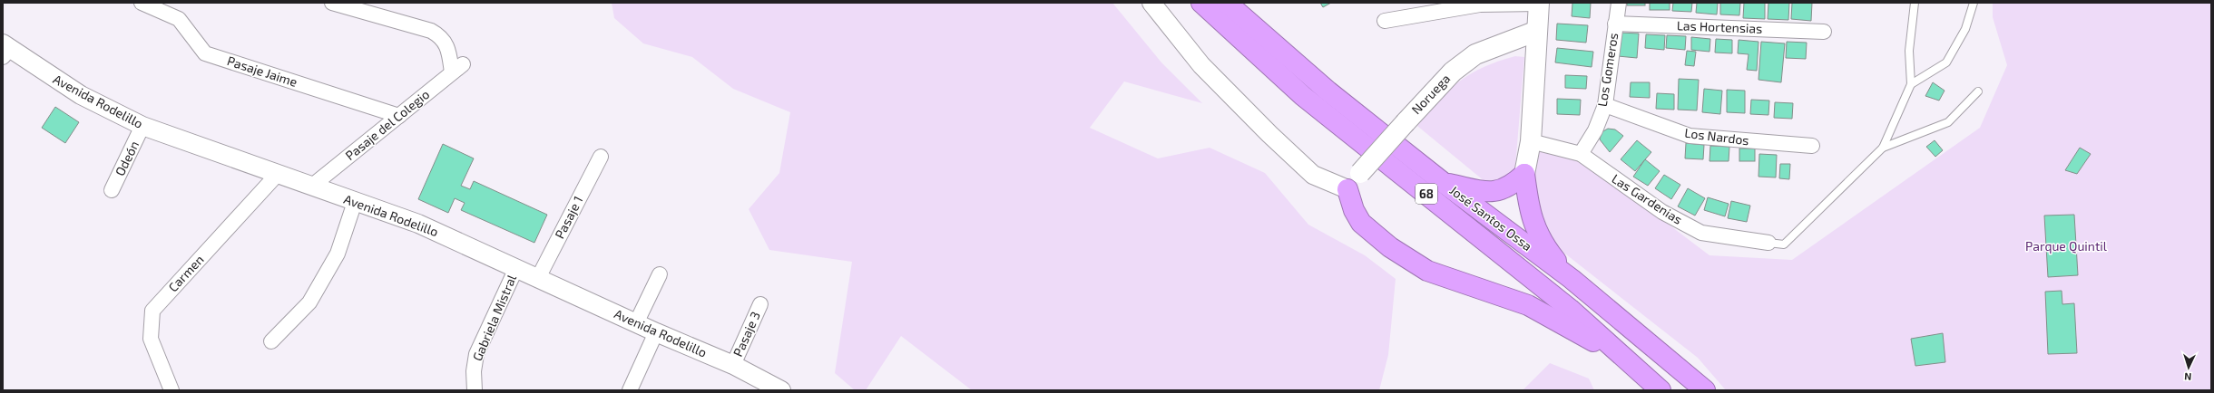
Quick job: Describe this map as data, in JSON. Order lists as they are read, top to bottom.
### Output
{
  "streets": {
    "highway": ["68", "José Santos Ossa"],
    "main road": ["Noruega"],
    "street": [
      "Las Hortensias",
      "Los Gomeros",
      "Pasaje Jaime",
      "Avenida Rodelillo",
      "Pasaje del Colegio",
      "Los Nardos",
      "Odeón",
      "Las Gardenias",
      "Pasaje 1",
      "Carmen",
      "Gabriela Mistral",
      "Pasaje 3"
    ]
  },
  "crossings": [
    ["Las Hortensias", "Los Gomeros"],
    ["Los Gomeros", "Los Nardos"],
    ["Los Gomeros", "Las Gardenias"],
    ["Pasaje Jaime", "Pasaje del Colegio"],
    ["Avenida Rodelillo", "Pasaje del Colegio"],
    ["Avenida Rodelillo", "Odeón"],
    ["Avenida Rodelillo", "Pasaje 1"],
    ["Avenida Rodelillo", "Carmen"],
    ["Avenida Rodelillo", "Gabriela Mistral"],
    ["Avenida Rodelillo", "Pasaje 3"]
  ],
  "parks": ["Parque Quintil"],
  "north": "bottom"
}
